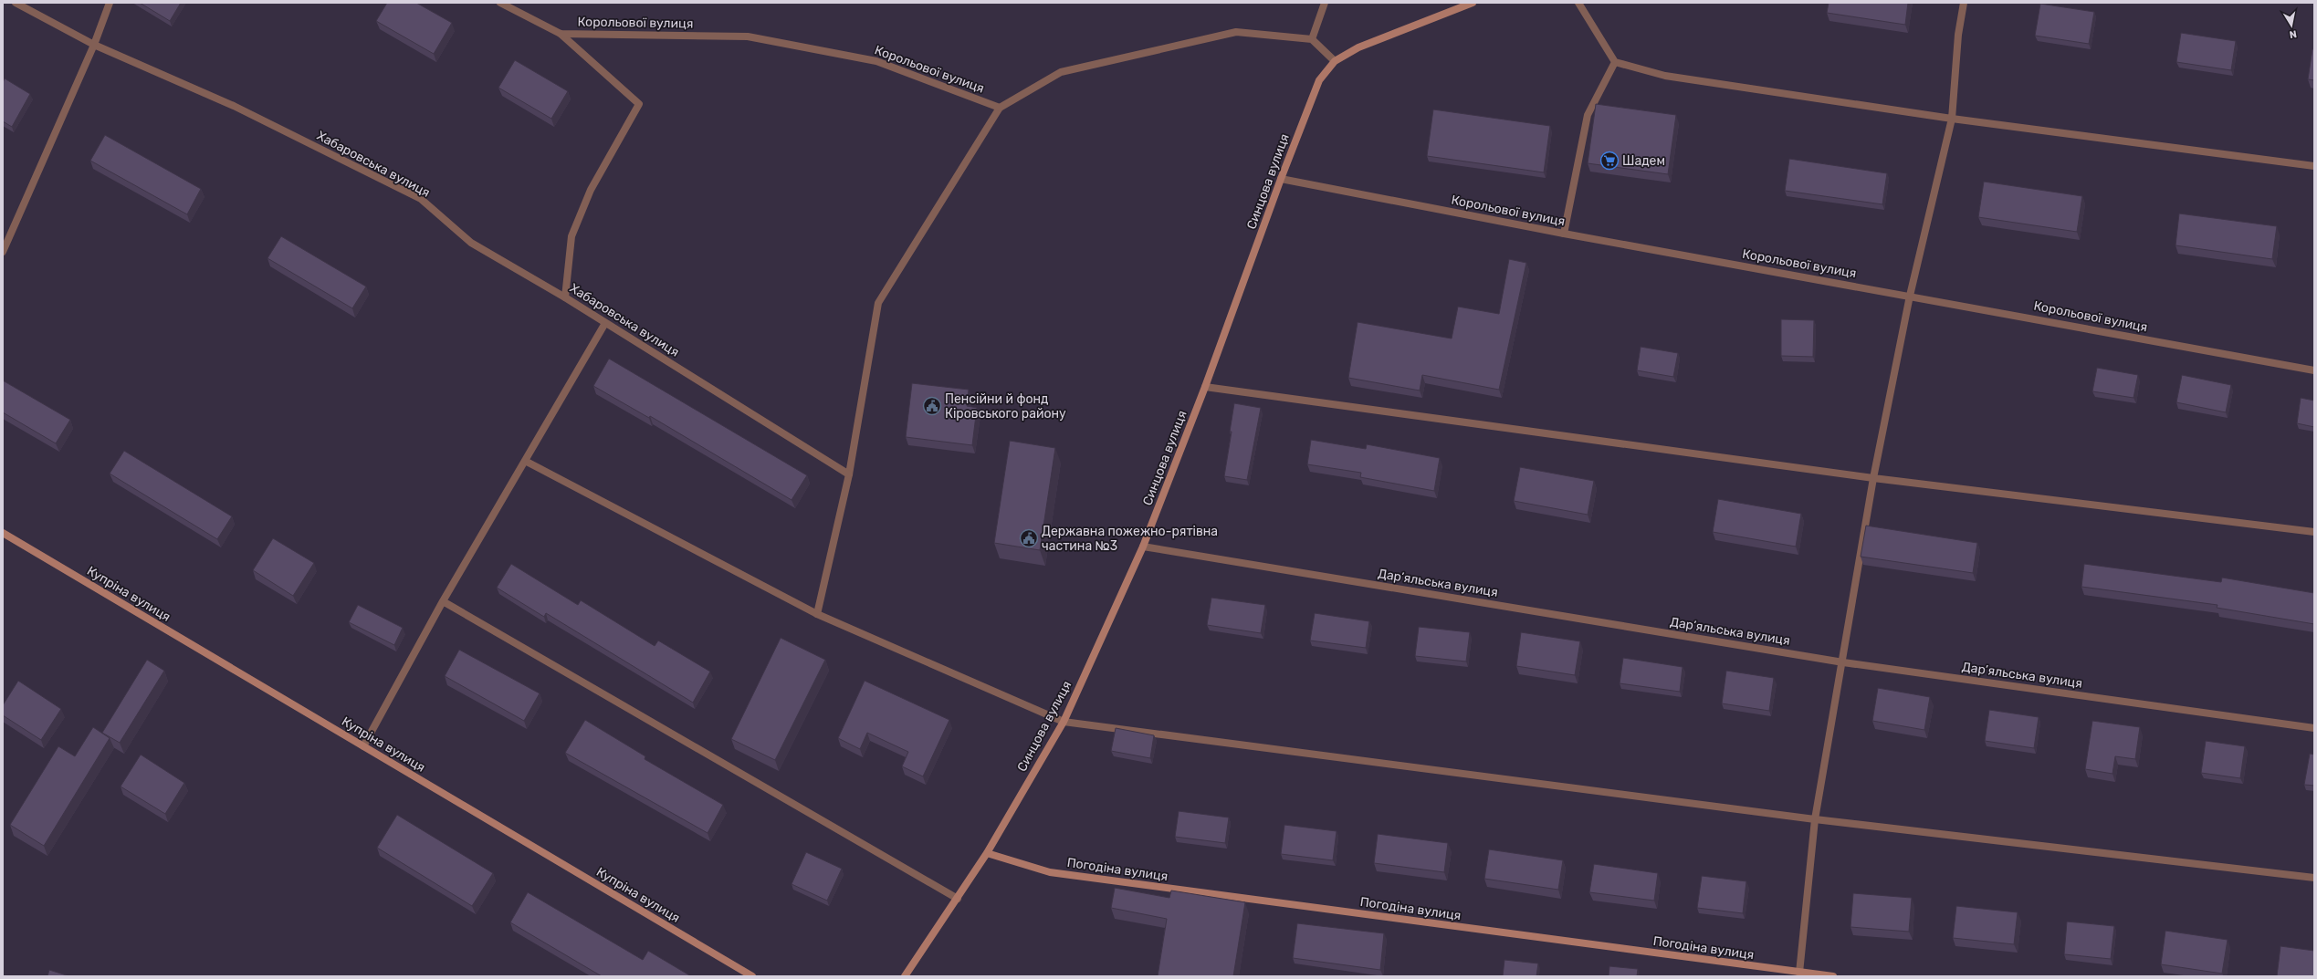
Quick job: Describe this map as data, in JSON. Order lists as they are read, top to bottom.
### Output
{
  "streets": {
    "street": [
      "Корольової вулиця",
      "Хабаровська вулиця",
      "Синцова вулиця",
      "Дар’яльська вулиця",
      "Купріна вулиця",
      "Погодіна вулиця"
    ]
  },
  "crossings": [
    ["Корольової вулиця", "Синцова вулиця"],
    ["Синцова вулиця", "Дар’яльська вулиця"],
    ["Синцова вулиця", "Погодіна вулиця"]
  ],
  "places": {
    "supermarket": ["Шадем"],
    "public building": ["Пенсійни й фонд Кіровського району", "Державна пожежно-рятівна частина №3"]
  },
  "north": "bottom"
}
